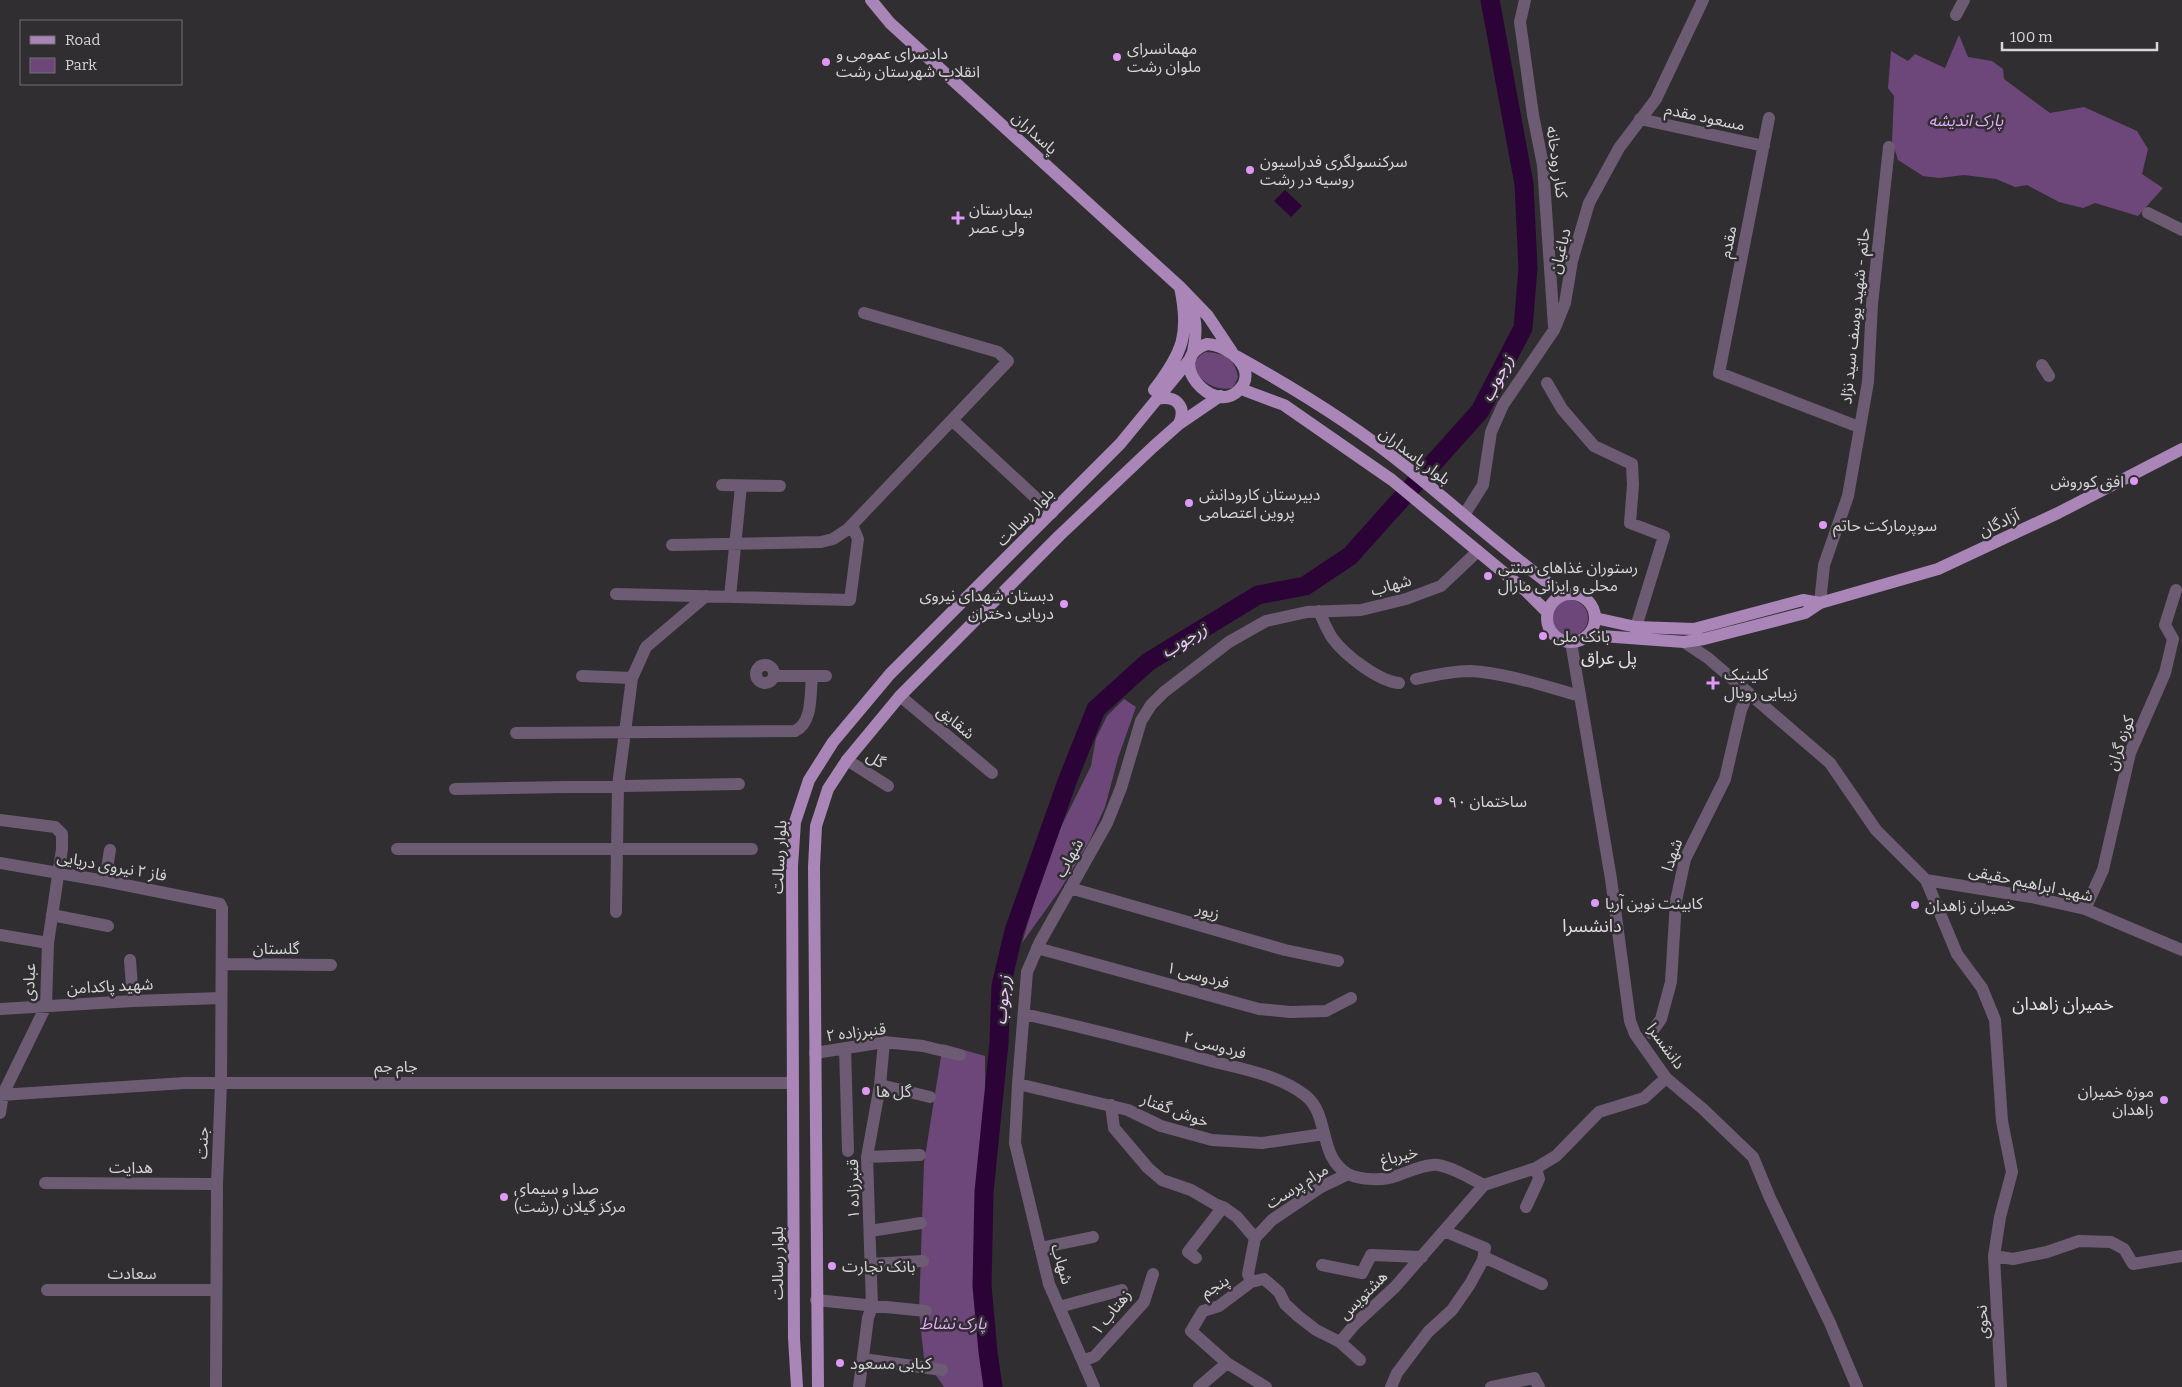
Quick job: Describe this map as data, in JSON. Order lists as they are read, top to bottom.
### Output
{
  "streets": {
    "main road": [
      "پاسداران",
      "بلوار پاسداران",
      "بلوار رسالت",
      "آزادگان"
    ],
    "street": [
      "مسعود مقدم",
      "کنار رودخانه",
      "مقدم",
      "دباغیان",
      "حاتم - شهید یوسف سید نژاد",
      "شهاب",
      "شقایق",
      "کوزه گران",
      "گل",
      "شهدا",
      "فاز ۲ نیروی دریایی",
      "شهید ابراهیم حقیقی",
      "زیور",
      "گلستان",
      "فردوسی ۱",
      "عبادی",
      "شهید پاکدامن",
      "قنبرزاده ۲",
      "فردوسی ۲",
      "دانشسرا",
      "جام جم",
      "خوش گفتار",
      "جنت",
      "خیرباغ",
      "هدایت",
      "مرام پرست",
      "قنبرزاده ۱",
      "سعادت",
      "پنجم",
      "هشتویس",
      "زهتاب ۱",
      "نحوی"
    ]
  },
  "crossings": [
    ["مسعود مقدم", "مقدم"],
    ["مسعود مقدم", "دباغیان"],
    ["کنار رودخانه", "دباغیان"],
    ["مقدم", "حاتم - شهید یوسف سید نژاد"],
    ["دباغیان", "بلوار پاسداران"],
    ["حاتم - شهید یوسف سید نژاد", "آزادگان"],
    ["بلوار پاسداران", "بلوار رسالت"],
    ["بلوار پاسداران", "آزادگان"],
    ["بلوار پاسداران", "شهاب"],
    ["بلوار پاسداران", "دانشسرا"],
    ["بلوار رسالت", "جام جم"],
    ["آزادگان", "دانشسرا"],
    ["شهاب", "زیور"],
    ["شهاب", "فردوسی ۱"],
    ["شهاب", "فردوسی ۲"],
    ["شهاب", "خوش گفتار"],
    ["شهاب", "زهتاب ۱"],
    ["کوزه گران", "شهید ابراهیم حقیقی"],
    ["فاز ۲ نیروی دریایی", "عبادی"],
    ["فاز ۲ نیروی دریایی", "جنت"],
    ["گلستان", "جنت"],
    ["عبادی", "شهید پاکدامن"],
    ["عبادی", "جام جم"],
    ["شهید پاکدامن", "جنت"],
    ["قنبرزاده ۲", "قنبرزاده ۱"],
    ["فردوسی ۲", "خوش گفتار"],
    ["فردوسی ۲", "خیرباغ"],
    ["فردوسی ۲", "مرام پرست"],
    ["جام جم", "جنت"],
    ["جنت", "هدایت"],
    ["جنت", "سعادت"],
    ["خیرباغ", "مرام پرست"],
    ["خیرباغ", "هشتویس"],
    ["مرام پرست", "پنجم"],
    ["مرام پرست", "هشتویس"],
    ["پنجم", "هشتویس"]
  ],
  "districts": ["پل عراق", "دانشسرا", "خمیران زاهدان"],
  "water": ["زرجوب"],
  "parks": ["پارک اندیشه", "پارک نشاط"],
  "places": {
    "other": [
      "مهمانسرای ملوان رشت",
      "دادسرای عمومی و انقلاب شهرستان رشت",
      "سرکنسولگری فدراسیون روسیه در رشت",
      "افق کوروش",
      "دبیرستان کارودانش پروین اعتصامی",
      "سوپرمارکت حاتم",
      "رستوران غذاهای سنتی محلی و ایرانی مارال",
      "دبستان شهدای نیروی دریایی دختران",
      "بانک ملی",
      "ساختمان ۹۰",
      "کابینت نوین آریا",
      "خمیران زاهدان",
      "گل ها",
      "موزه خمیران زاهدان",
      "صدا و سیمای مرکز گیلان (رشت)",
      "بانک تجارت",
      "کبابی مسعود"
    ],
    "health": ["بیمارستان ولی عصر", "کلینیک زیبایی رویال"]
  },
  "legend": ["Road", "Park"],
  "scale_bar": "100 m"
}
